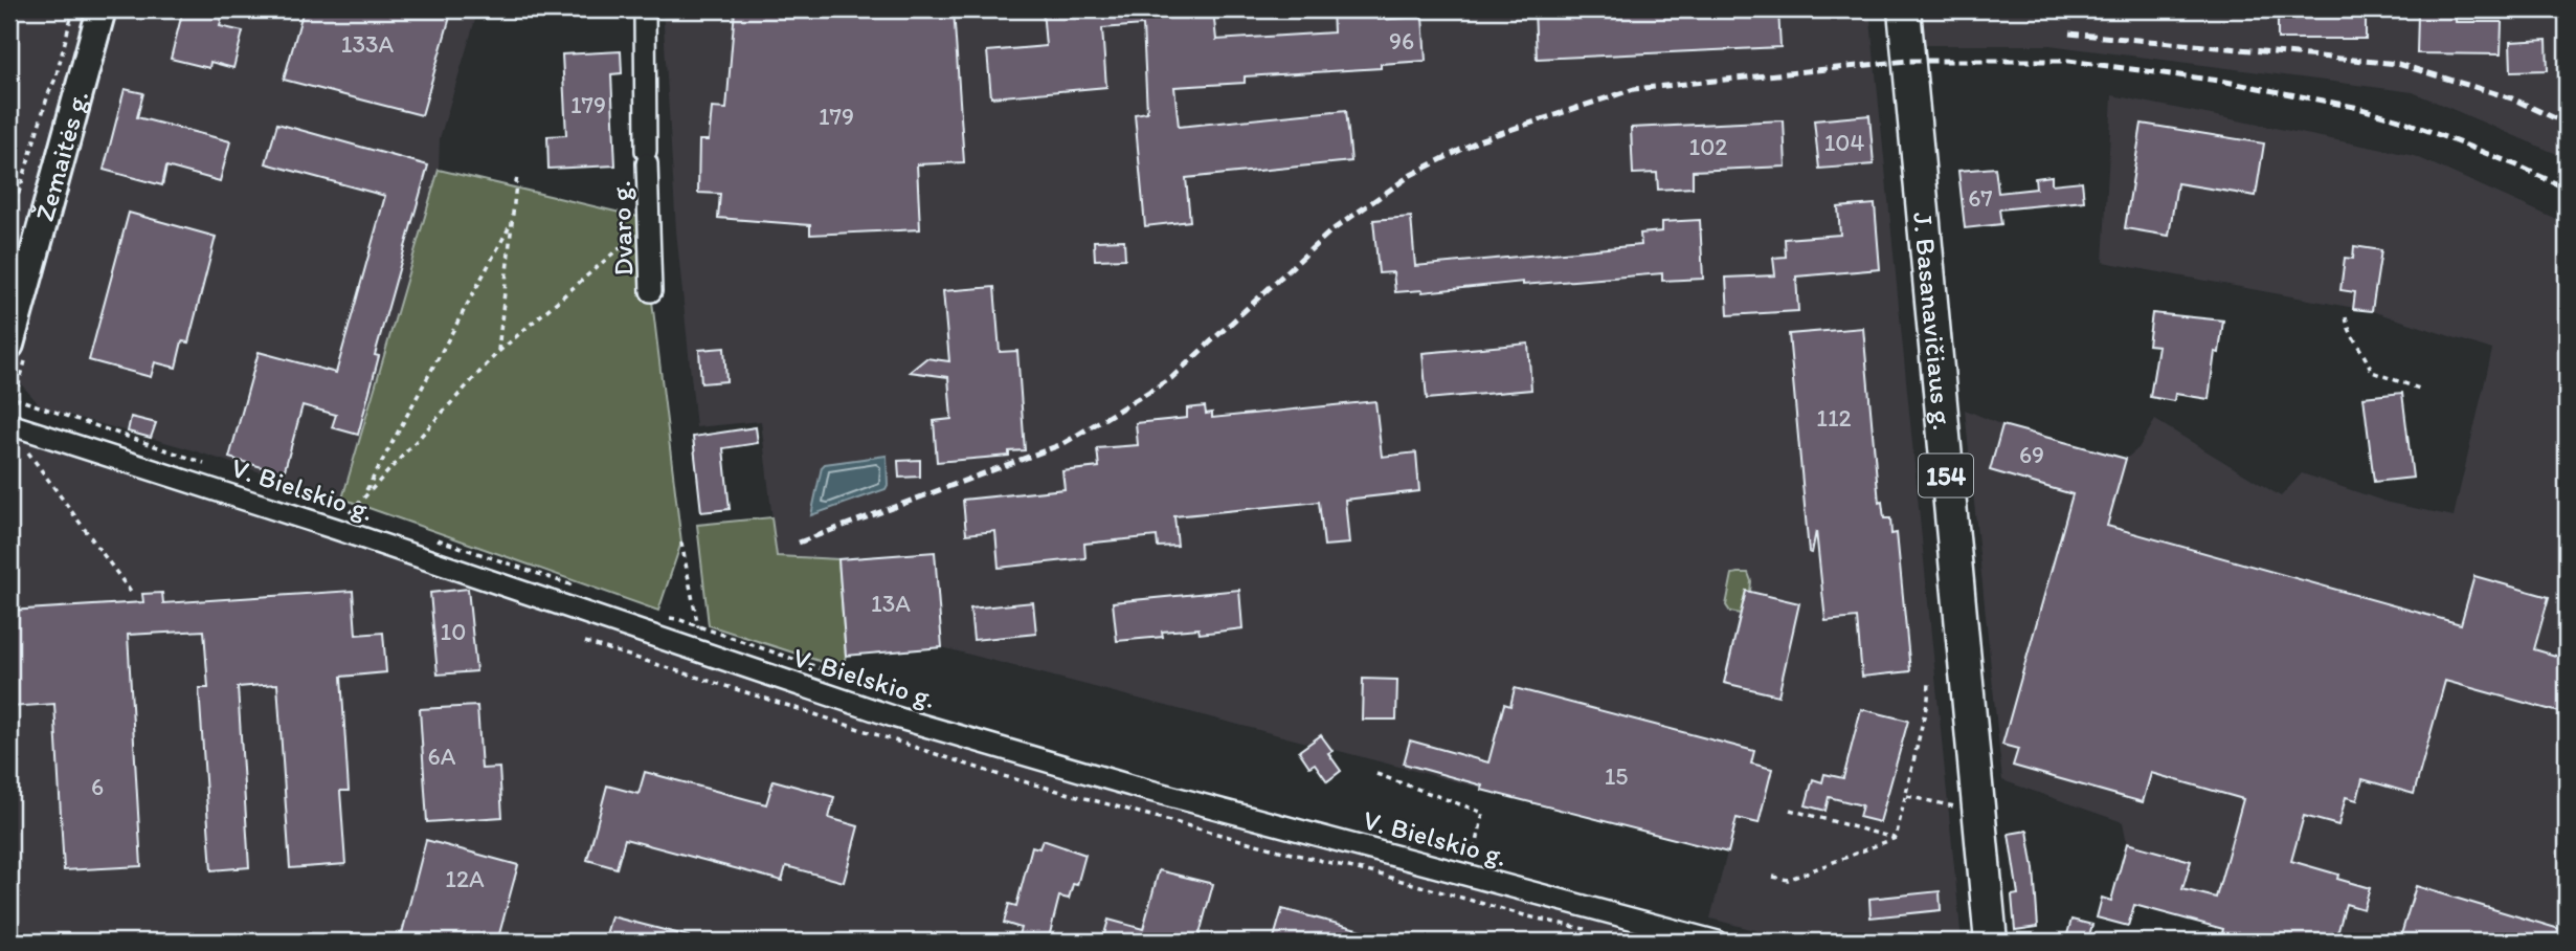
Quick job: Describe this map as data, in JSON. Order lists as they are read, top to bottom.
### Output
{
  "streets": {
    "main road": ["Žemaitės g.", "J. Basanavičiaus g.", "154"],
    "street": ["Dvaro g.", "V. Bielskio g."]
  },
  "house_numbers": [
    "96",
    "133A",
    "179",
    "179",
    "104",
    "102",
    "67",
    "112",
    "69",
    "13A",
    "10",
    "6A",
    "15",
    "6",
    "12A"
  ]
}
